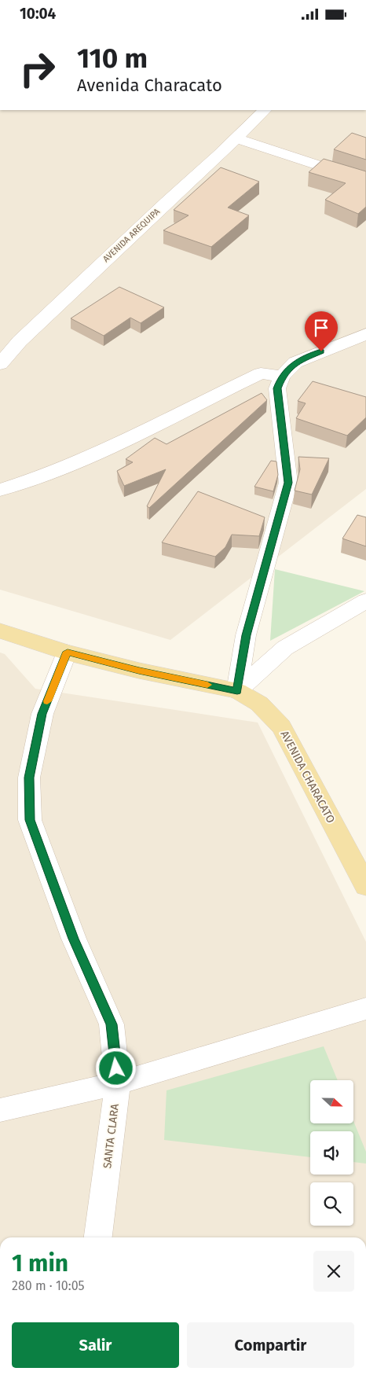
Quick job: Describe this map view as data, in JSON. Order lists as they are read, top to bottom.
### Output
{
  "streets": {
    "main road": ["AVENIDA CHARACATO"],
    "street": ["AVENIDA AREQUIPA", "SANTA CLARA"]
  },
  "crossings": [
    ["AVENIDA CHARACATO", "SANTA CLARA"]
  ],
  "north": "right",
  "page": {
    "status": "10:04",
    "turn": ["110 m", "Avenida Characato"],
    "heading": ["1 min", "280 m · 10:05"],
    "buttons": ["Salir", "Compartir"]
  }
}
